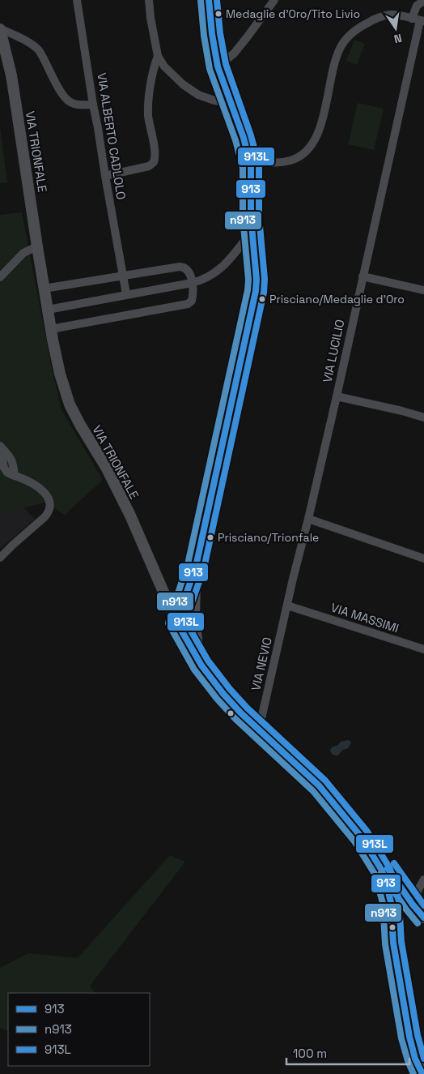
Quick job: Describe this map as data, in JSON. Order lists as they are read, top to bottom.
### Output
{
  "streets": {
    "main road": ["VIA TRIONFALE"],
    "street": [
      "VIA ALBERTO CADLOLO",
      "VIA LUCILIO",
      "VIA MASSIMI",
      "VIA NEVIO"
    ]
  },
  "crossings": [
    ["VIA TRIONFALE", "VIA NEVIO"],
    ["VIA LUCILIO", "VIA MASSIMI"],
    ["VIA LUCILIO", "VIA NEVIO"],
    ["VIA MASSIMI", "VIA NEVIO"]
  ],
  "places": ["Medaglie d'Oro/Tito Livio", "Prisciano/Medaglie d'Oro", "Prisciano/Trionfale"],
  "lines": ["transit line 913", "transit line 913L", "transit line n913"],
  "legend": ["913", "n913", "913L"],
  "scale_bar": "100 m",
  "north": "bottom"
}
